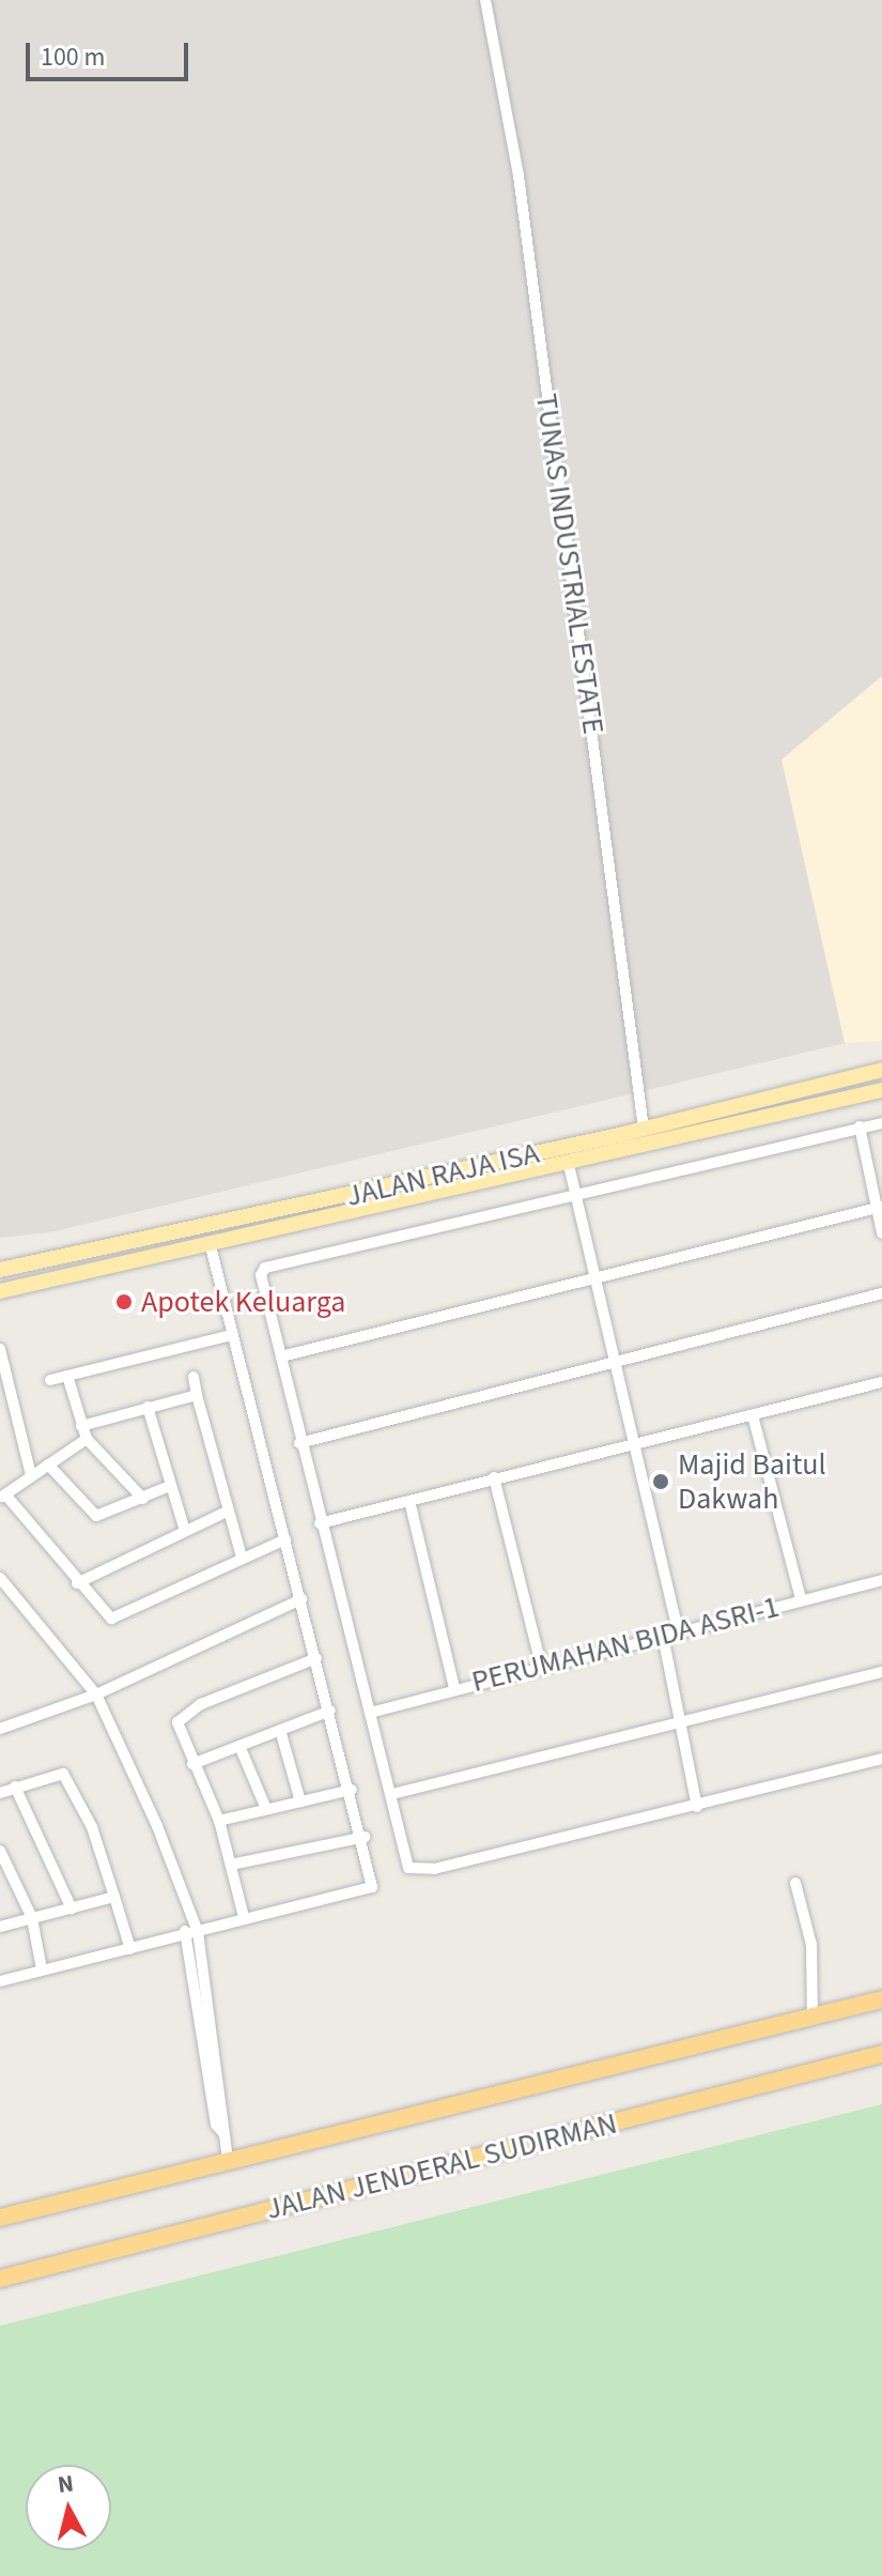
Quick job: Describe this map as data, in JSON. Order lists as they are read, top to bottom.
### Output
{
  "streets": {
    "highway": ["JALAN JENDERAL SUDIRMAN"],
    "main road": ["JALAN RAJA ISA"],
    "street": ["TUNAS INDUSTRIAL ESTATE", "PERUMAHAN BIDA ASRI-1"]
  },
  "crossings": [
    ["TUNAS INDUSTRIAL ESTATE", "JALAN RAJA ISA"]
  ],
  "places": ["Apotek Keluarga", "Majid Baitul Dakwah"],
  "scale_bar": "100 m",
  "north": "top"
}
